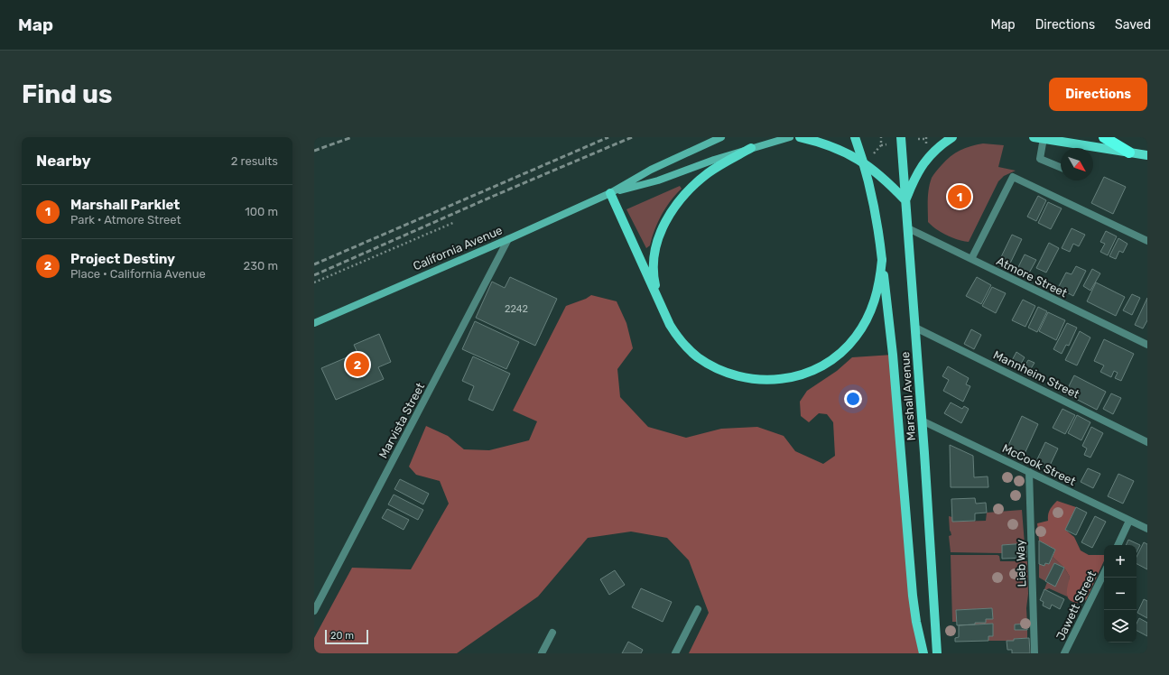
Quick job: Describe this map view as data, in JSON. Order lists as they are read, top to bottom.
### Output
{
  "streets": {
    "main road": ["Marshall Avenue"],
    "street": [
      "California Avenue",
      "Atmore Street",
      "Mannheim Street",
      "Marvista Street",
      "McCook Street",
      "Lieb Way",
      "Jawett Street"
    ]
  },
  "crossings": [
    ["California Avenue", "Marvista Street"],
    ["Atmore Street", "Marshall Avenue"],
    ["Mannheim Street", "Marshall Avenue"],
    ["Marshall Avenue", "McCook Street"],
    ["McCook Street", "Lieb Way"]
  ],
  "house_numbers": ["2242"],
  "scale_bar": "20 m",
  "north": "bottom right",
  "page": {
    "header": "Map",
    "nav": ["Map", "Directions", "Saved"],
    "buttons": "Directions",
    "title": "Find us",
    "heading": ["Nearby", "2 results"],
    "pins": ["1", "2"],
    "list": [
      {
        "mark": "1",
        "name": "Marshall Parklet",
        "note": "Park · Atmore Street",
        "value": "100 m"
      },
      {
        "mark": "2",
        "name": "Project Destiny",
        "note": "Place · California Avenue",
        "value": "230 m"
      }
    ],
    "map_buttons": ["+", "−"],
    "scale": "20 m"
  }
}
